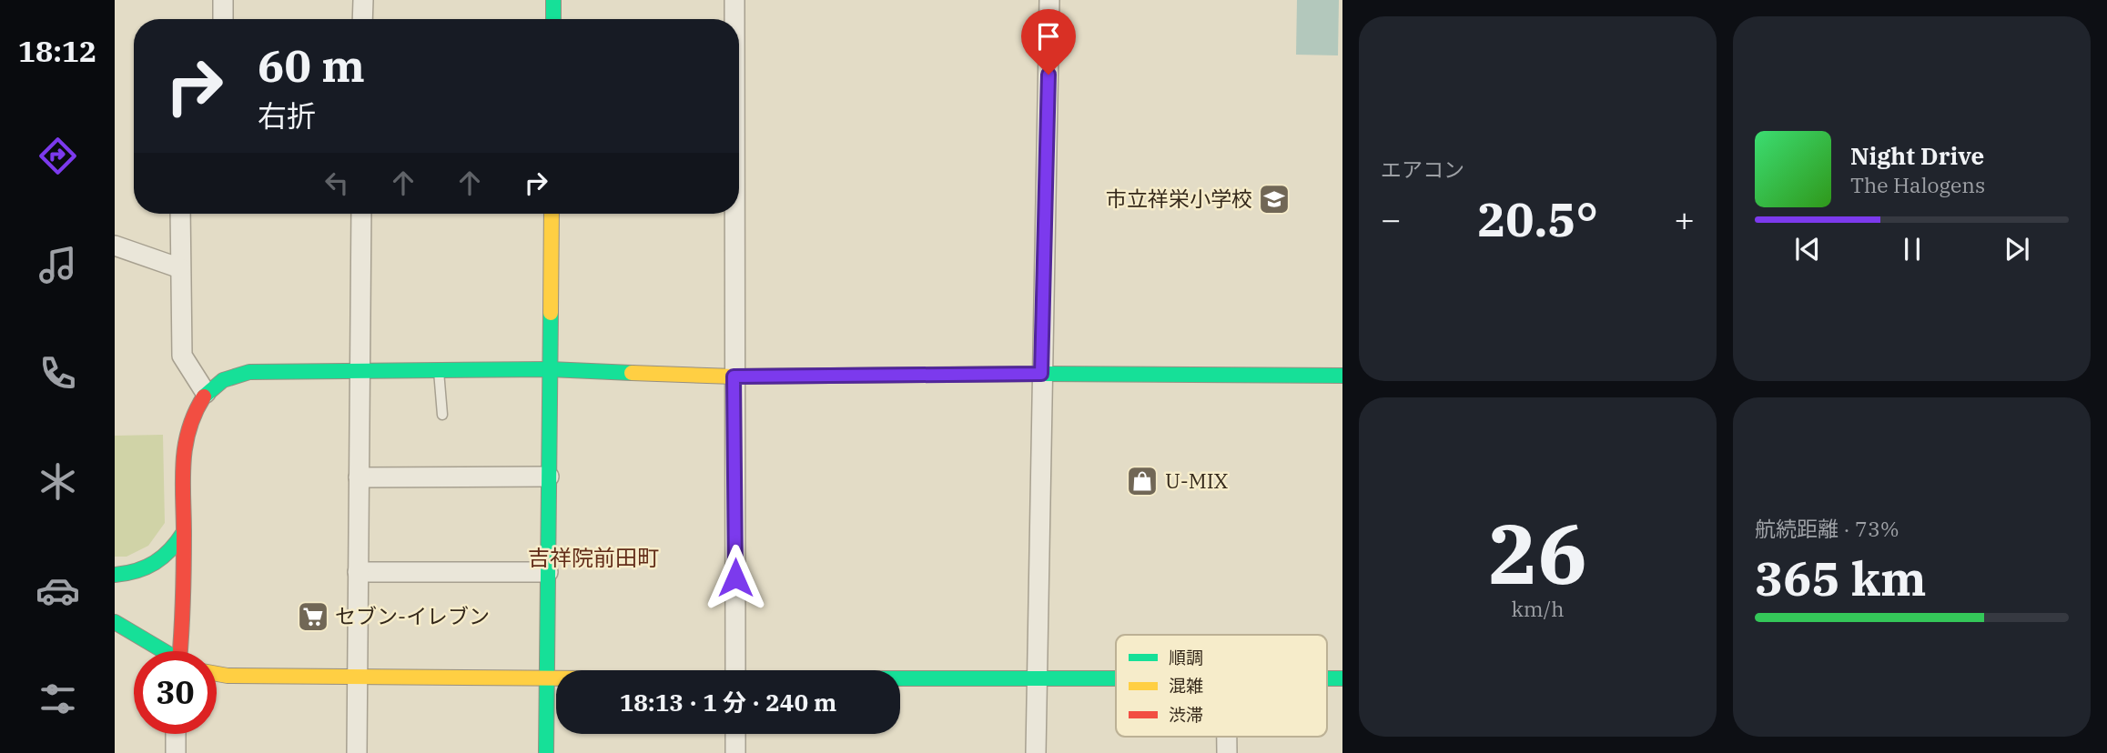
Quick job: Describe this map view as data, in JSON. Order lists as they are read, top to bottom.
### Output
{
  "districts": ["吉祥院前田町"],
  "places": {
    "school or university": ["市立祥栄小学校"],
    "shop": ["U-MIX"],
    "supermarket": ["セブン-イレブン"]
  },
  "legend": ["順調", "混雑", "渋滞"],
  "page": {
    "tabs": "18:12",
    "tile": [
      "エアコン",
      ["26", "km/h"],
      ["航続距離 · 73%", "365 km"]
    ],
    "turn": ["60 m", "右折"],
    "song": ["Night Drive", "The Halogens"],
    "heat": ["−", "20.5°", "+"],
    "limit": "30",
    "trip": "18:13 · 1 分 · 240 m"
  }
}
